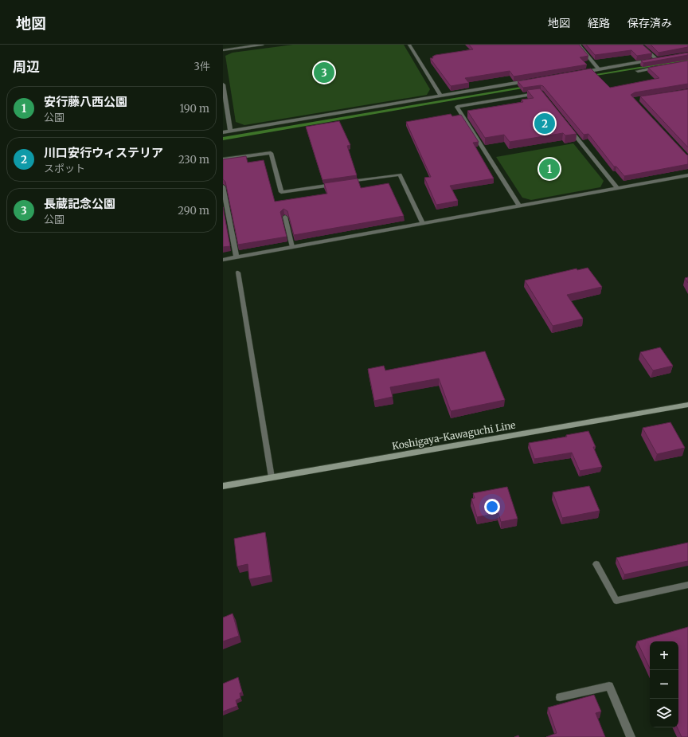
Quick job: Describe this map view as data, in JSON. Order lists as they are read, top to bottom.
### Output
{
  "streets": {
    "main road": ["Koshigaya-Kawaguchi Line"]
  },
  "page": {
    "header": "地図",
    "nav": ["地図", "経路", "保存済み"],
    "heading": ["周辺", "3件"],
    "pins": ["3", "2", "1"],
    "list": [
      {
        "mark": "1",
        "name": "安行藤八西公園",
        "note": "公園",
        "value": "190 m"
      },
      {
        "mark": "2",
        "name": "川口安行ウィステリア",
        "note": "スポット",
        "value": "230 m"
      },
      {
        "mark": "3",
        "name": "長蔵記念公園",
        "note": "公園",
        "value": "290 m"
      }
    ],
    "map_buttons": ["+", "−"]
  }
}
